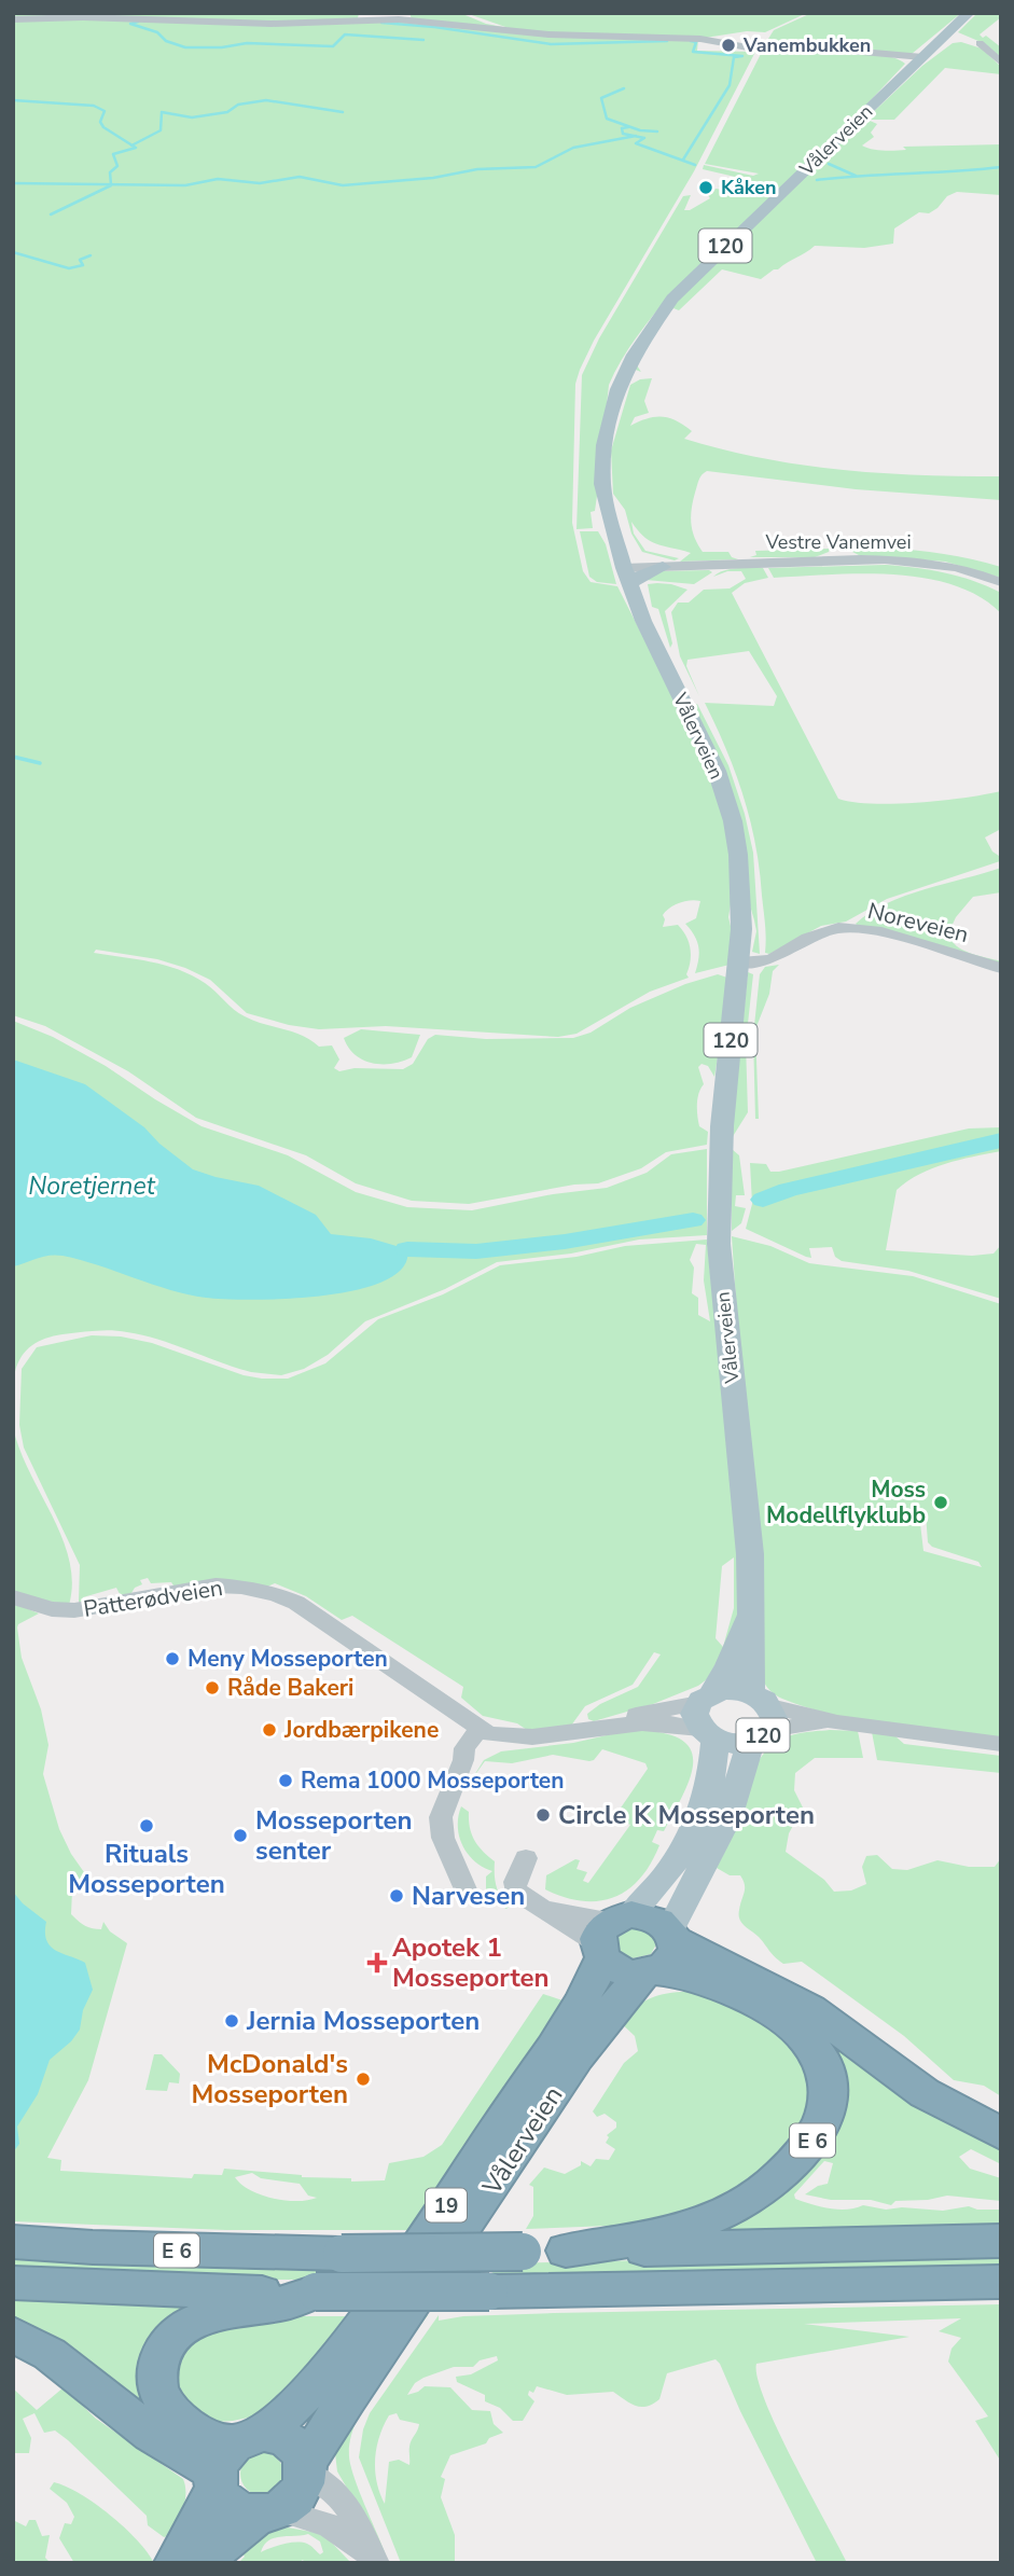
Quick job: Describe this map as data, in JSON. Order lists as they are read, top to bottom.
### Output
{
  "streets": {
    "highway": ["Vålerveien", "E 6", "19"],
    "main road": ["120"],
    "street": ["Vestre Vanemvei", "Noreveien", "Patterødveien"]
  },
  "crossings": [
    ["Vålerveien", "120"],
    ["Vålerveien", "Noreveien"],
    ["Vålerveien", "E 6"],
    ["Vålerveien", "19"],
    ["E 6", "19"]
  ],
  "water": ["Noretjernet"],
  "places": {
    "other": [
      "Vanembukken",
      "Kåken",
      "Moss Modellflyklubb",
      "Meny Mosseporten",
      "Råde Bakeri",
      "Jordbærpikene",
      "Rema 1000 Mosseporten",
      "Circle K Mosseporten",
      "Rituals Mosseporten",
      "Mosseporten senter",
      "Narvesen",
      "Jernia Mosseporten",
      "McDonald's Mosseporten"
    ],
    "health": ["Apotek 1 Mosseporten"]
  }
}
